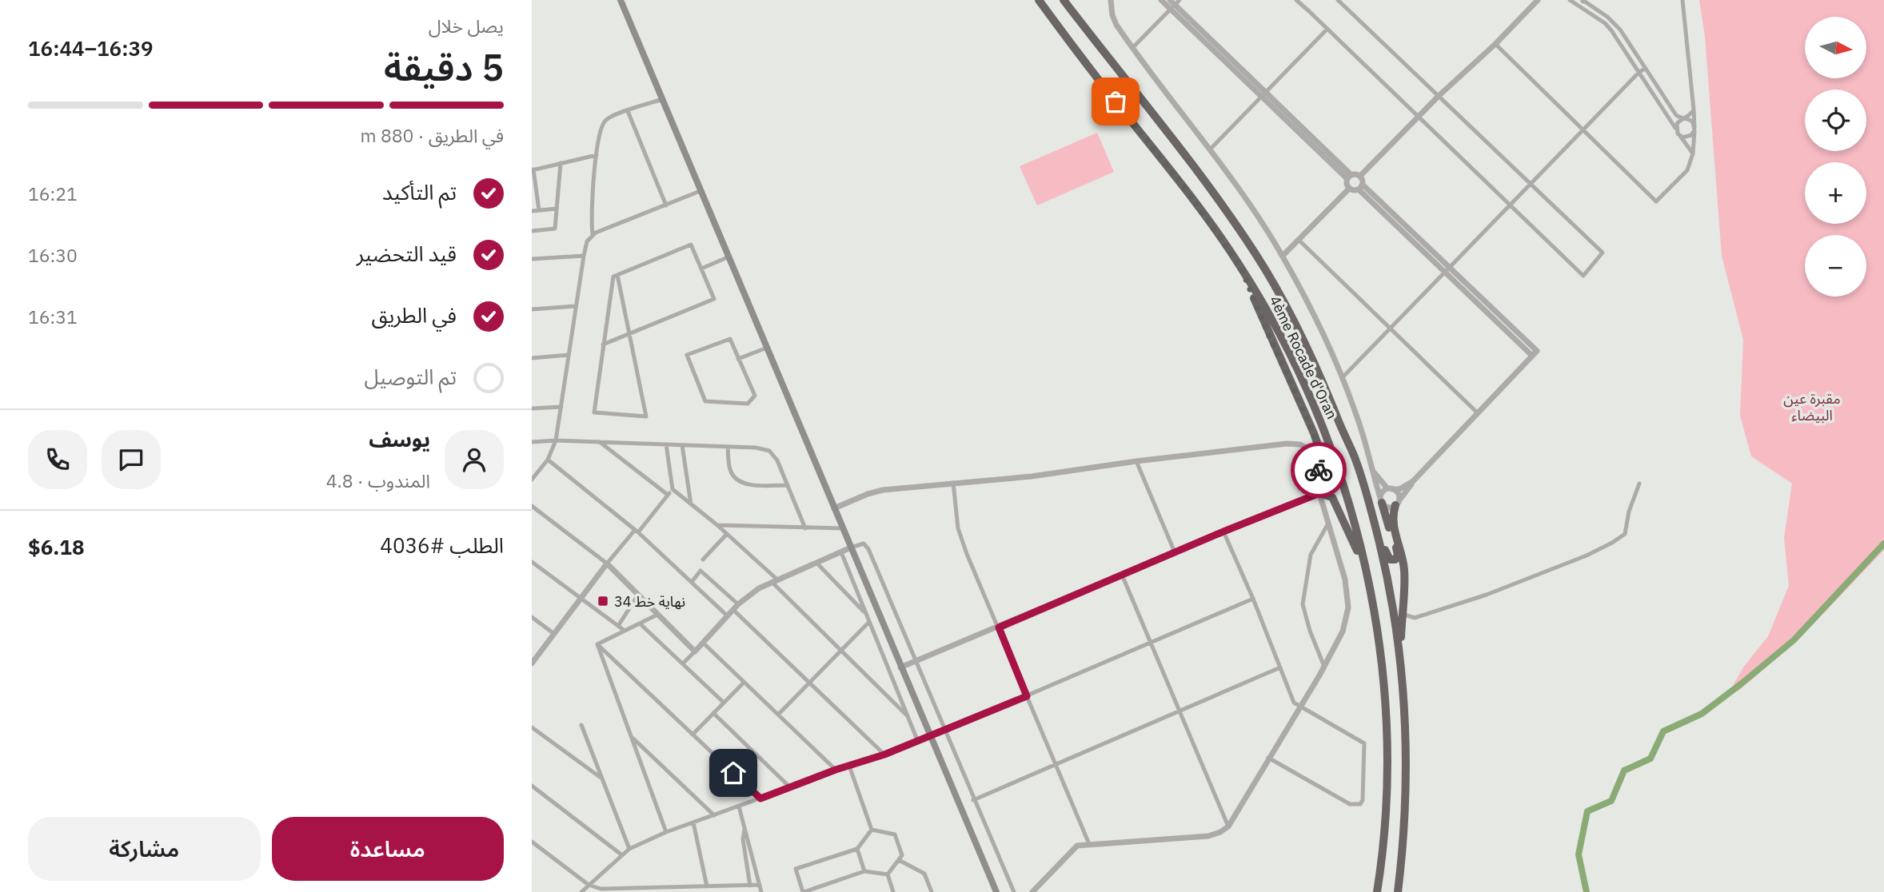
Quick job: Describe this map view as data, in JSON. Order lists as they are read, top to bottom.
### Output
{
  "streets": {
    "highway": ["4ème Rocade d'Oran"]
  },
  "parks": ["مقبرة عين البيضاء"],
  "places": {
    "transit": ["نهاية خط 34"]
  },
  "north": "right",
  "page": {
    "heading": ["5 دقيقة", "يصل خلال", "16:39–16:44"],
    "panel": [
      "يوسف",
      "المندوب · 4.8",
      "الطلب #4036",
      "$6.18"
    ],
    "map_buttons": ["+", "−"],
    "bar": "في الطريق · 880 m",
    "list": [
      ["تم التأكيد", "16:21"],
      ["قيد التحضير", "16:30"],
      ["في الطريق", "16:31"],
      "تم التوصيل"
    ],
    "buttons": ["مساعدة", "مشاركة"]
  }
}
